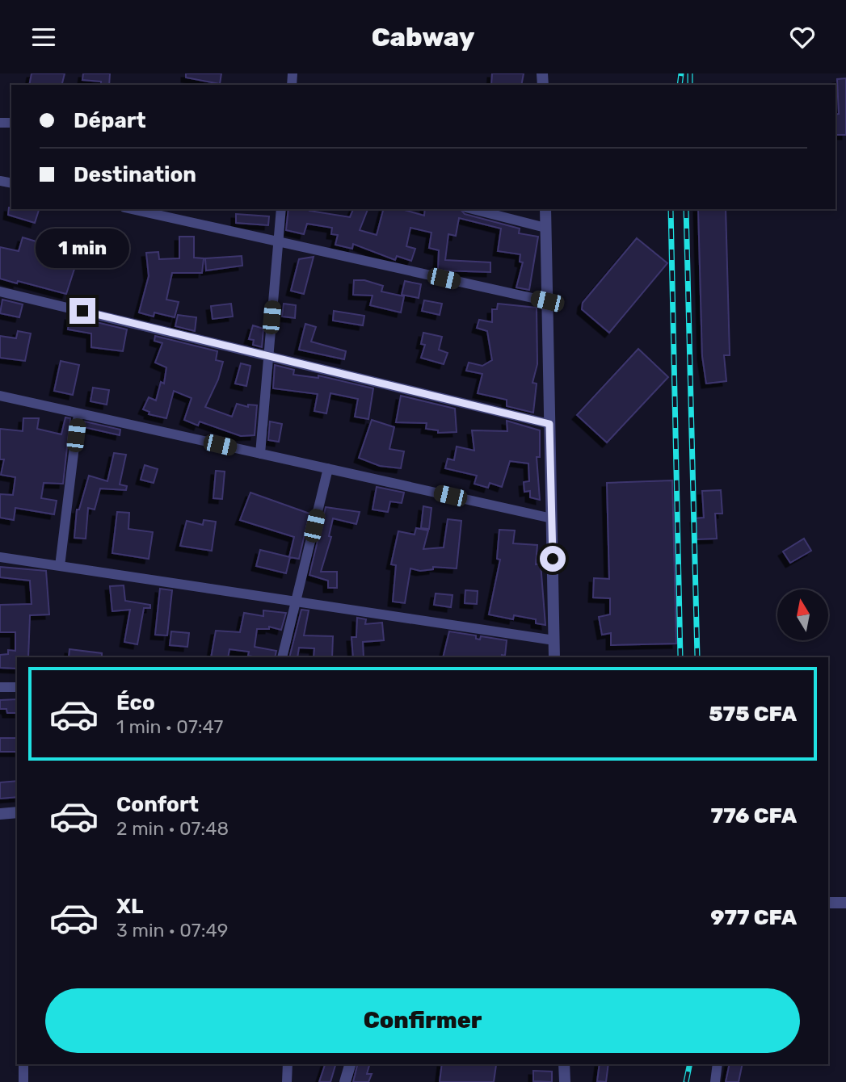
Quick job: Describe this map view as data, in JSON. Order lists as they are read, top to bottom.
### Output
{
  "north": "top",
  "page": {
    "header": "Cabway",
    "banner": ["Départ", "Destination"],
    "bubble": "1 min",
    "list": [
      {
        "name": "Éco",
        "note": "1 min · 07:47",
        "value": "575 CFA"
      },
      {
        "name": "Confort",
        "note": "2 min · 07:48",
        "value": "776 CFA"
      },
      {
        "name": "XL",
        "note": "3 min · 07:49",
        "value": "977 CFA"
      }
    ],
    "buttons": "Confirmer"
  }
}
